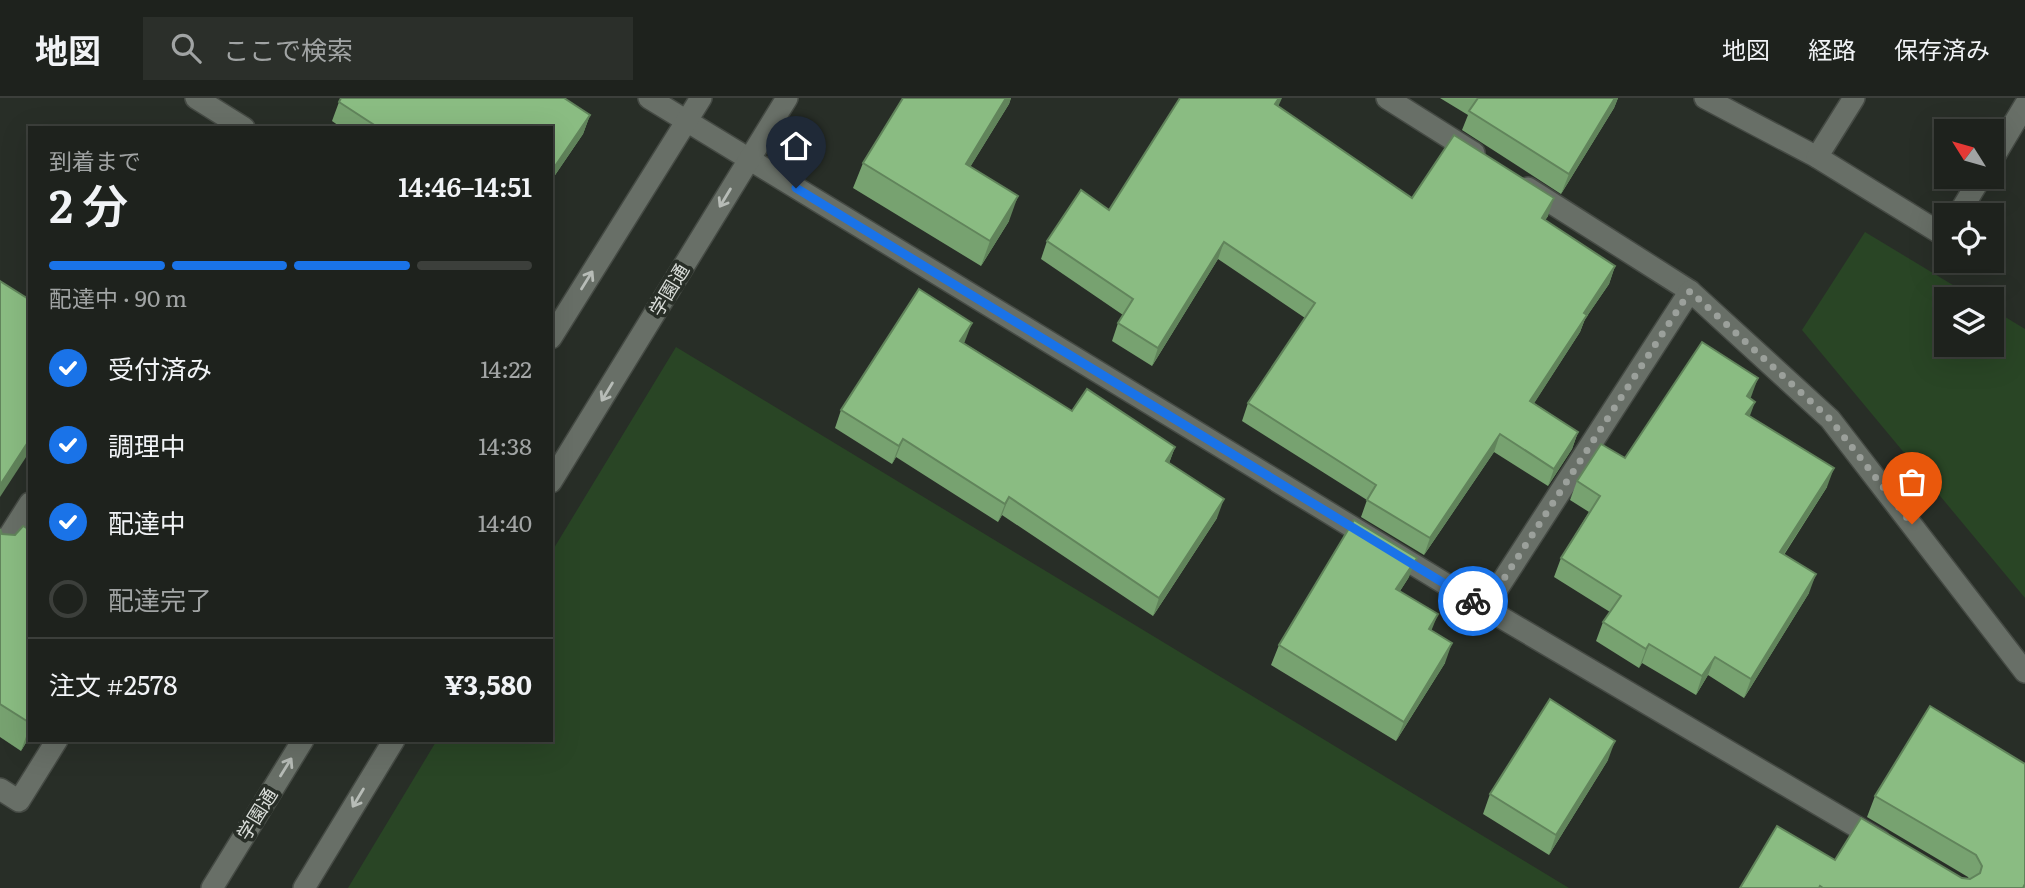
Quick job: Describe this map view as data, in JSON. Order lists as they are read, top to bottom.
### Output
{
  "streets": {
    "street": ["学園通"]
  },
  "north": "top left",
  "page": {
    "header": "地図",
    "search": "ここで検索",
    "nav": ["地図", "経路", "保存済み"],
    "heading": ["2 分", "到着まで", "14:46–14:51"],
    "panel": ["注文 #2578", "¥3,580"],
    "bar": "配達中 · 90 m",
    "list": [
      ["受付済み", "14:22"],
      ["調理中", "14:38"],
      ["配達中", "14:40"],
      "配達完了"
    ]
  }
}
